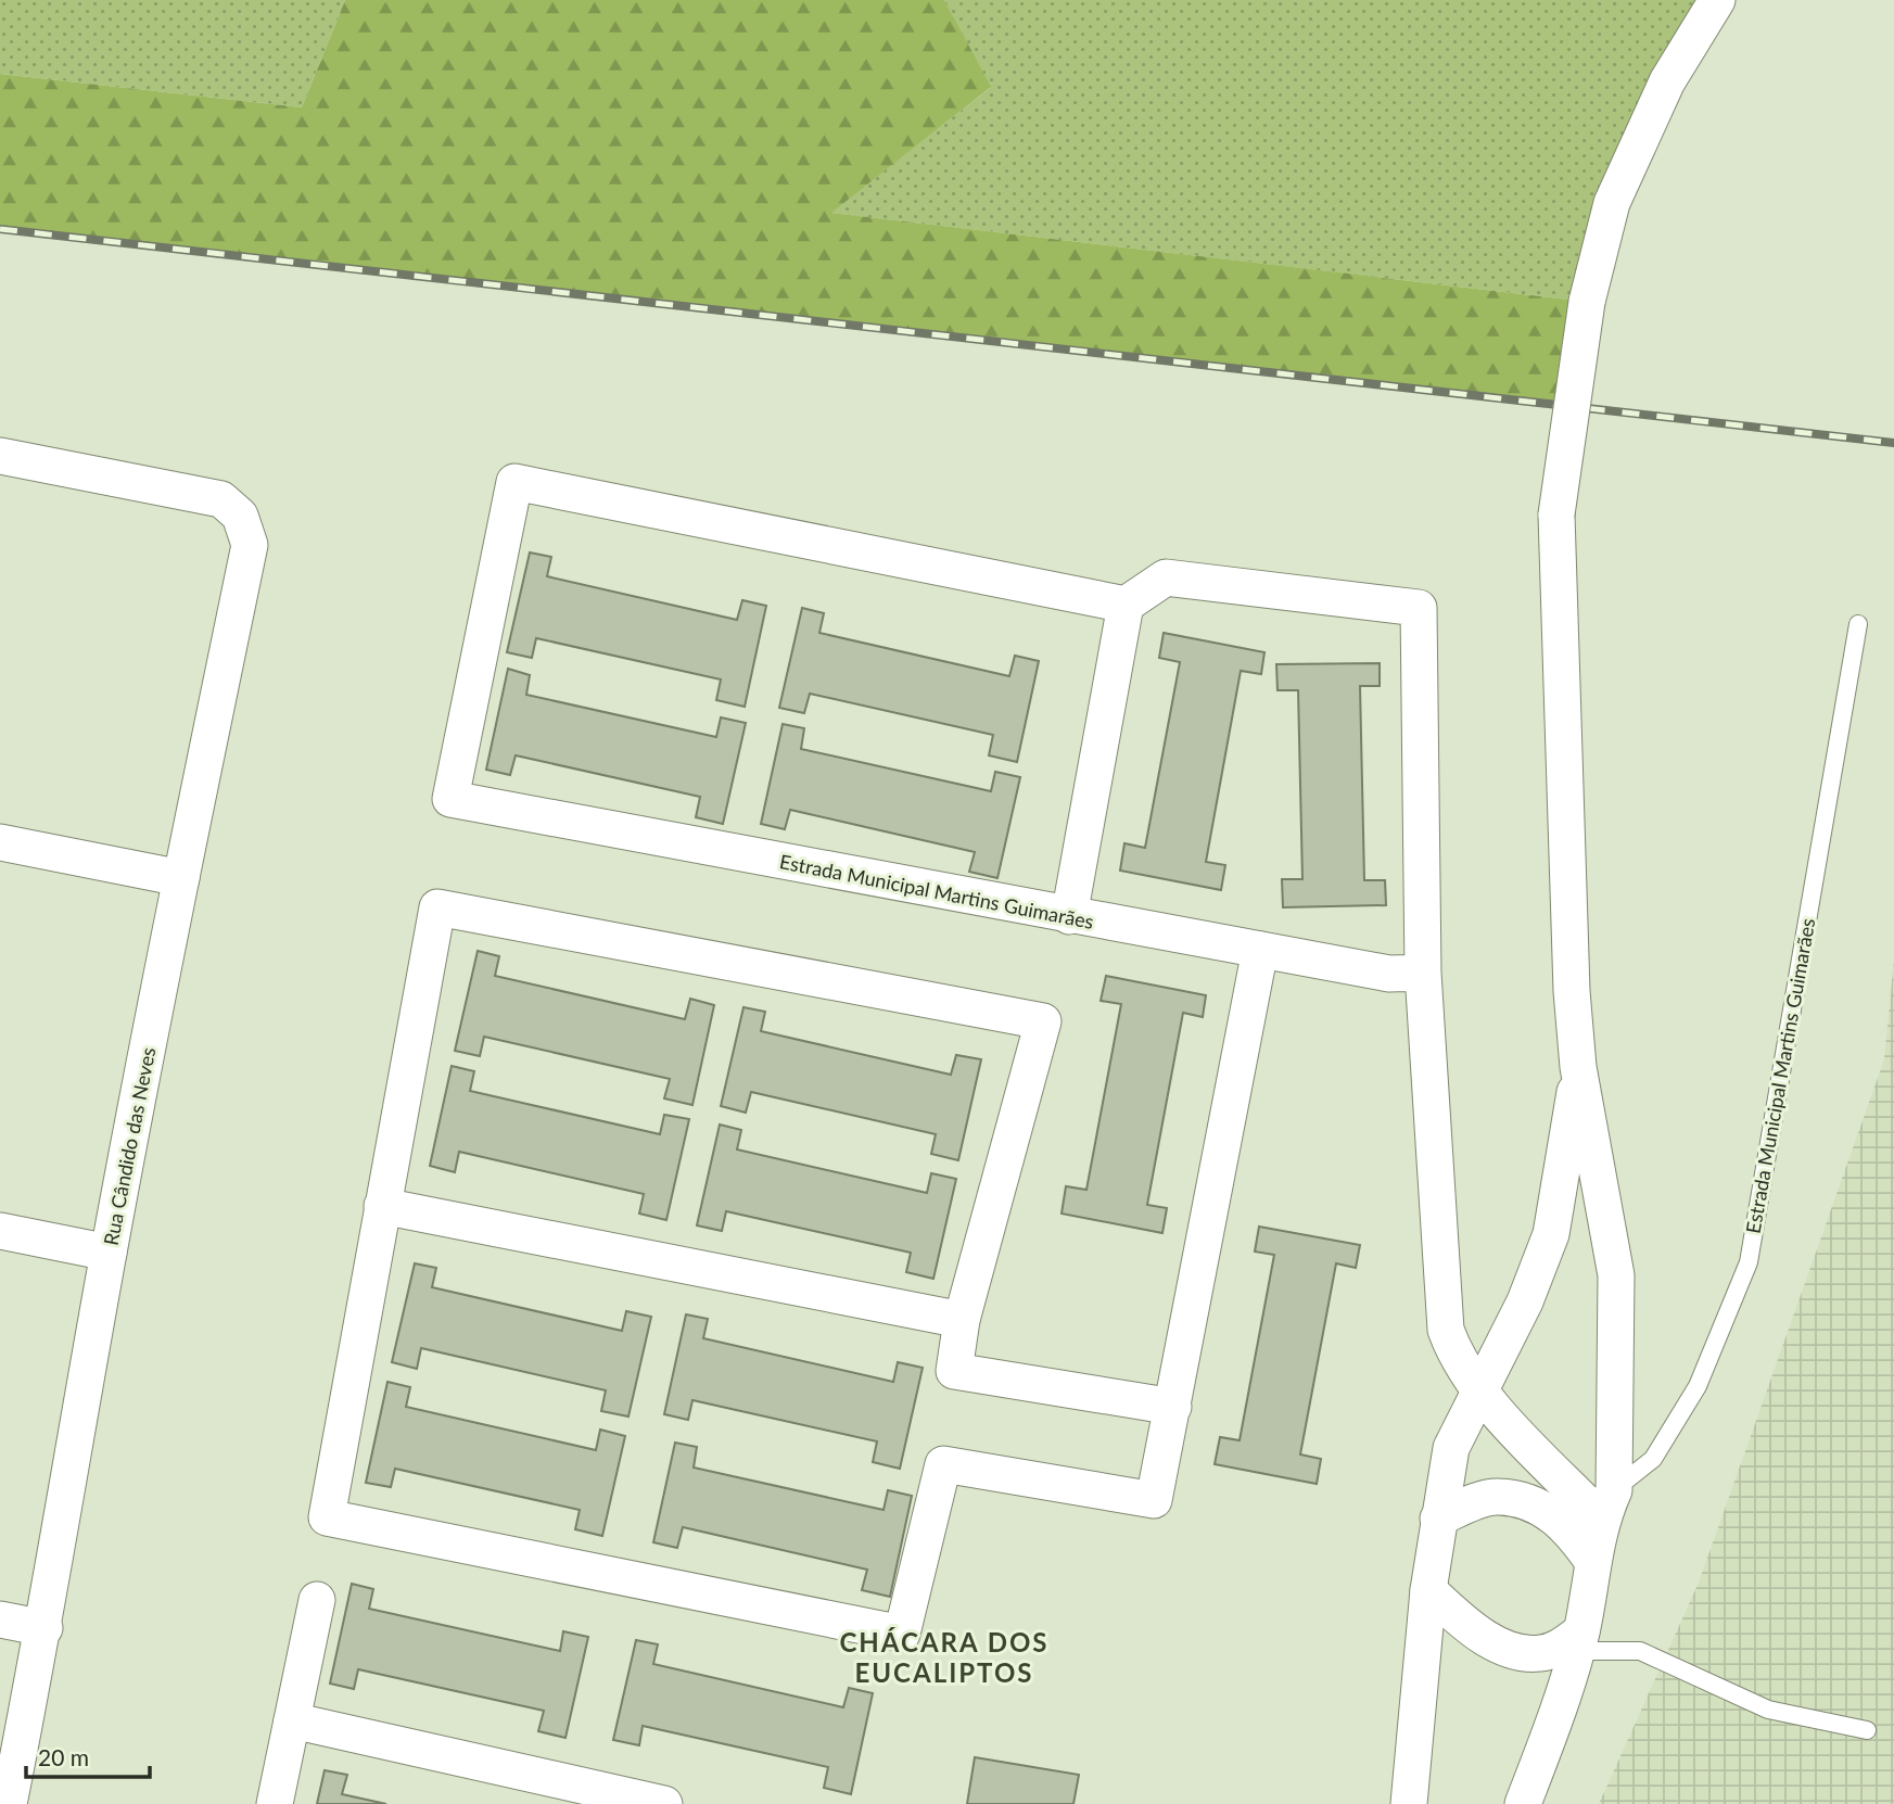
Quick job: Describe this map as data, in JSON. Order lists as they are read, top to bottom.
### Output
{
  "streets": {
    "street": ["Estrada Municipal Martins Guimarães", "Rua Cândido das Neves"]
  },
  "districts": ["CHÁCARA DOS EUCALIPTOS"],
  "scale_bar": "20 m"
}
